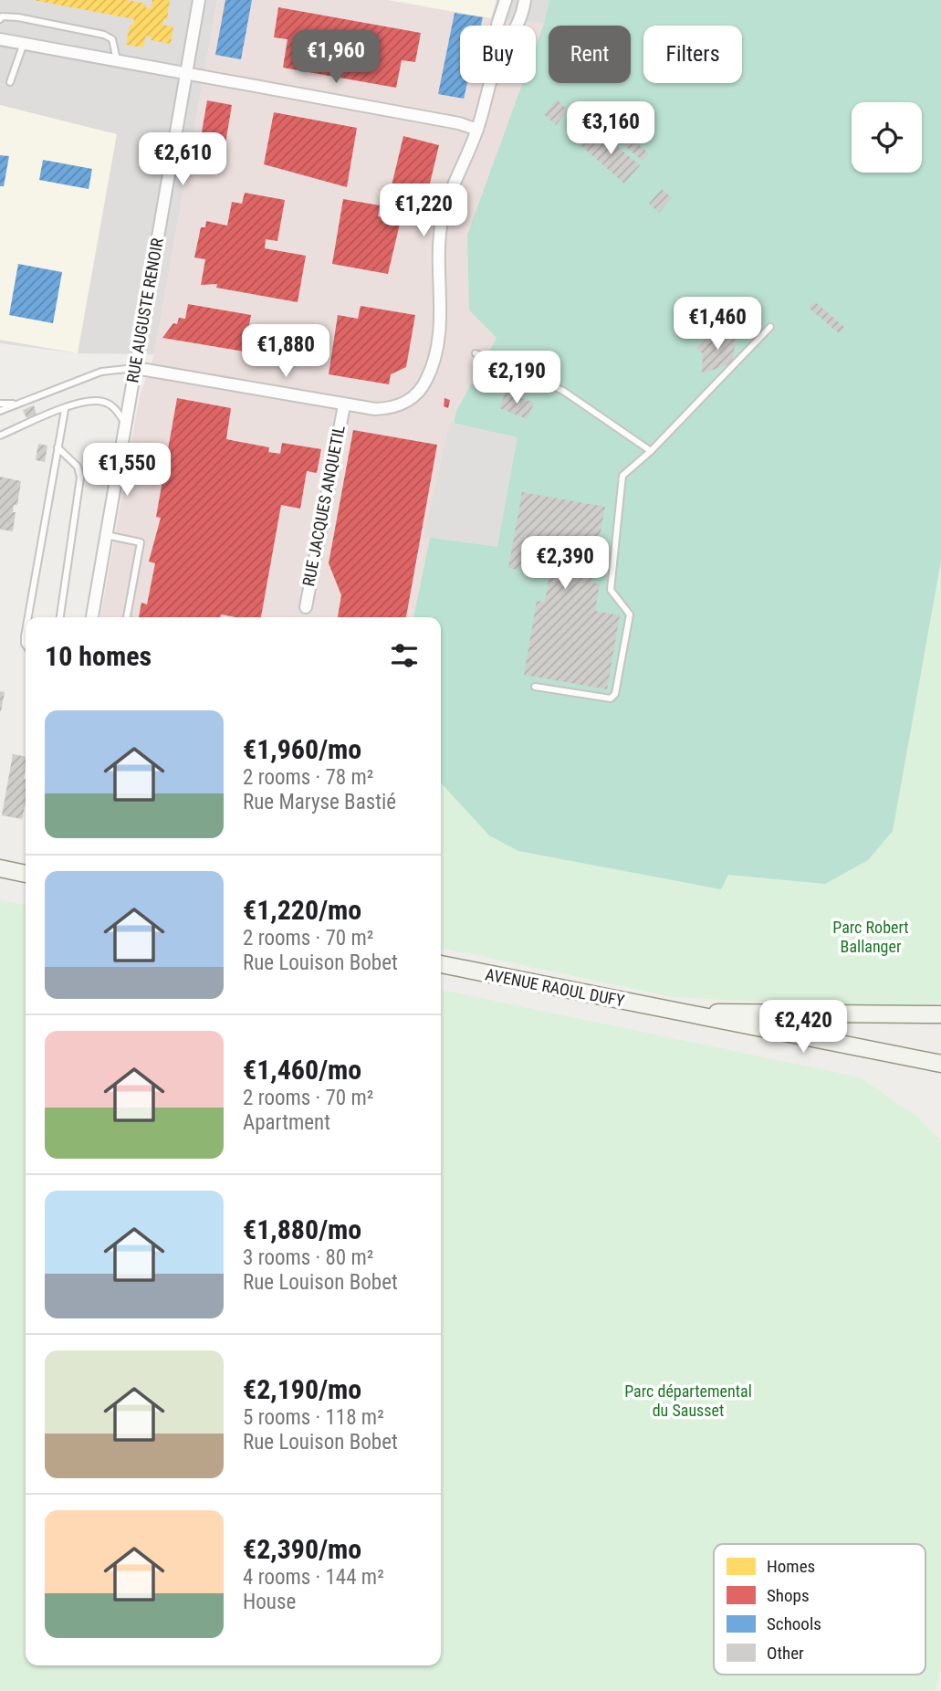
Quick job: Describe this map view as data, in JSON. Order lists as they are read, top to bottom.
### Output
{
  "streets": {
    "main road": ["AVENUE RAOUL DUFY"],
    "street": ["RUE AUGUSTE RENOIR", "RUE JACQUES ANQUETIL"]
  },
  "parks": ["Parc Robert Ballanger", "Parc départemental du Sausset"],
  "legend": [
    "Homes",
    "Shops",
    "Schools",
    "Other"
  ],
  "page": {
    "chip": ["Buy", "Rent", "Filters"],
    "price": [
      "€1,960",
      "€3,160",
      "€2,610",
      "€1,220",
      "€1,460",
      "€1,880",
      "€2,190",
      "€1,550",
      "€2,390",
      "€2,420"
    ],
    "heading": "10 homes",
    "list": [
      {
        "name": "€1,960/mo",
        "note": "2 rooms · 78 m² · Rue Maryse Bastié"
      },
      {
        "name": "€1,220/mo",
        "note": "2 rooms · 70 m² · Rue Louison Bobet"
      },
      {
        "name": "€1,460/mo",
        "note": "2 rooms · 70 m² · Apartment"
      },
      {
        "name": "€1,880/mo",
        "note": "3 rooms · 80 m² · Rue Louison Bobet"
      },
      {
        "name": "€2,190/mo",
        "note": "5 rooms · 118 m² · Rue Louison Bobet"
      },
      {
        "name": "€2,390/mo",
        "note": "4 rooms · 144 m² · House"
      }
    ]
  }
}
